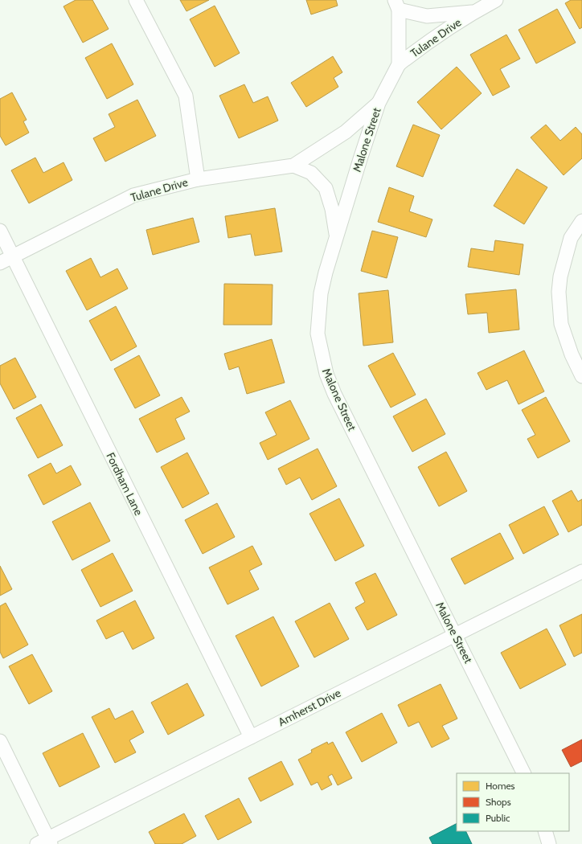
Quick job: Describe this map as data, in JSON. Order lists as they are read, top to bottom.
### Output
{
  "streets": {
    "street": [
      "Tulane Drive",
      "Malone Street",
      "Fordham Lane",
      "Amherst Drive"
    ]
  },
  "crossings": [
    ["Tulane Drive", "Malone Street"],
    ["Tulane Drive", "Fordham Lane"],
    ["Malone Street", "Amherst Drive"],
    ["Fordham Lane", "Amherst Drive"]
  ],
  "legend": ["Homes", "Shops", "Public"]
}
